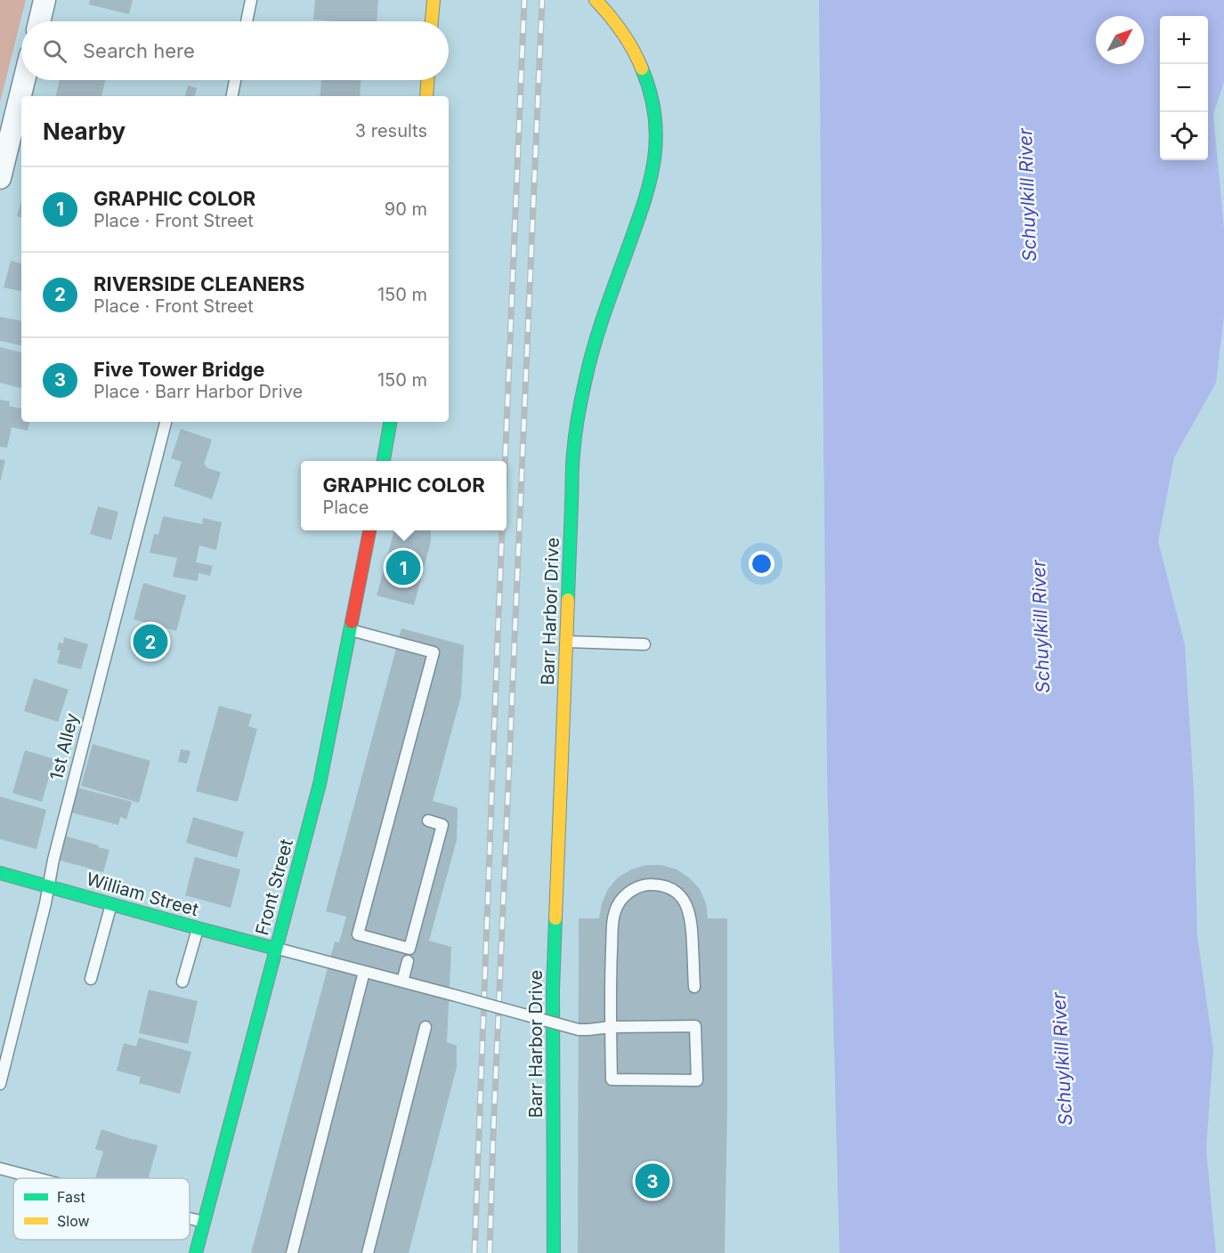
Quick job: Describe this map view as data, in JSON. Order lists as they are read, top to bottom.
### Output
{
  "streets": {
    "street": ["Barr Harbor Drive", "Front Street", "William Street"],
    "lane": ["1st Alley"]
  },
  "crossings": [
    ["1st Alley", "William Street"],
    ["Front Street", "William Street"]
  ],
  "water": ["Schuylkill River"],
  "legend": ["Fast", "Slow"],
  "north": "top right",
  "page": {
    "map_buttons": ["+", "−"],
    "search": "Search here",
    "heading": ["Nearby", "3 results"],
    "list": [
      {
        "mark": "1",
        "name": "GRAPHIC COLOR",
        "note": "Place · Front Street",
        "value": "90 m"
      },
      {
        "mark": "2",
        "name": "RIVERSIDE CLEANERS",
        "note": "Place · Front Street",
        "value": "150 m"
      },
      {
        "mark": "3",
        "name": "Five Tower Bridge",
        "note": "Place · Barr Harbor Drive",
        "value": "150 m"
      }
    ],
    "popup": ["GRAPHIC COLOR", "Place"],
    "pins": ["1", "2", "3"]
  }
}
